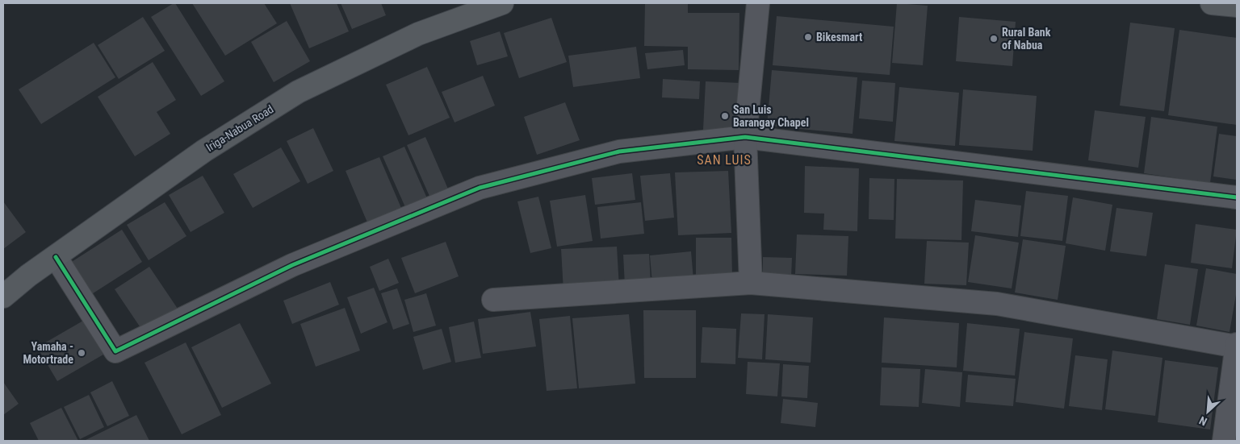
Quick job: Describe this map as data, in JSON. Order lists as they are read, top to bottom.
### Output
{
  "streets": {
    "main road": ["Iriga-Nabua Road"]
  },
  "districts": ["SAN LUIS"],
  "places": [
    "Bikesmart",
    "Rural Bank of Nabua",
    "San Luis Barangay Chapel",
    "Yamaha - Motortrade"
  ],
  "north": "bottom left"
}
